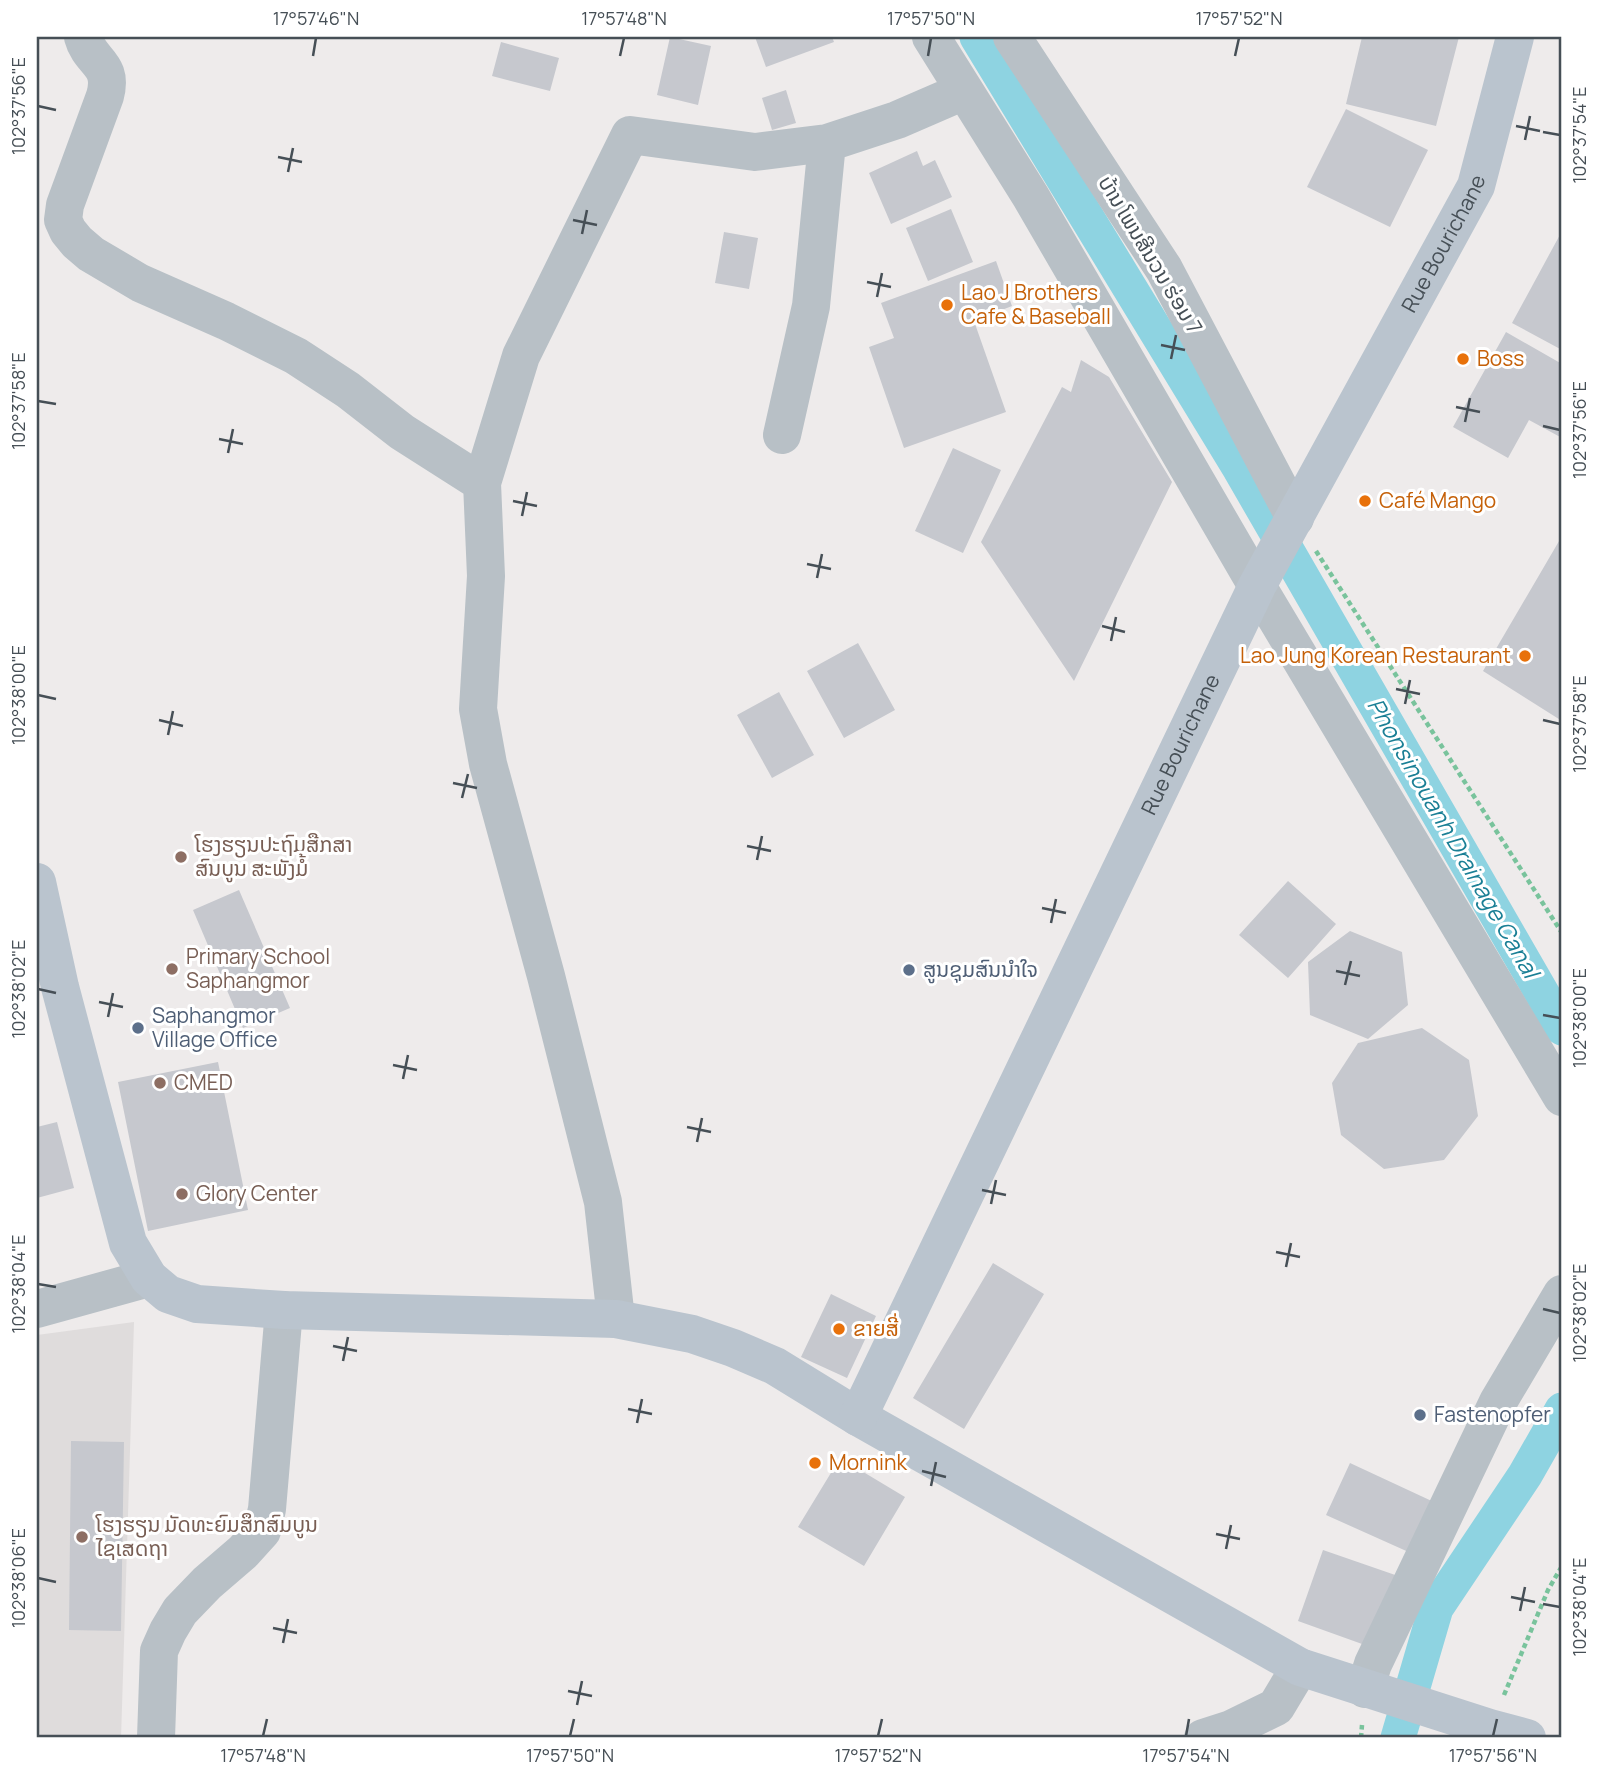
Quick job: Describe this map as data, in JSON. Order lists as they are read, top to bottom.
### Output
{
  "streets": {
    "street": ["Rue Bourichane", "ບ້ານ ໂພນສີນວນ ຮ່ອມ 7"]
  },
  "crossings": [
    ["Rue Bourichane", "ບ້ານ ໂພນສີນວນ ຮ່ອມ 7"]
  ],
  "water": ["Phonsinouanh Drainage Canal"],
  "places": [
    "Lao J Brothers Cafe & Baseball",
    "Boss",
    "Café Mango",
    "Lao Jung Korean Restaurant",
    "ໂຮງຮຽນປະຖົມສືກສາ ສົນບູນ ສະພັງມໍ້",
    "Primary School Saphangmor",
    "ສູນຊຸມສົນນຳໃຈ",
    "Saphangmor Village Office",
    "CMED",
    "Glory Center",
    "ຂາຍສີ່",
    "Fastenopfer",
    "Mornink",
    "ໂຮງຮຽນ ມັດທະຍົມສຶກສົມບູນ ໄຊເສດຖາ"
  ],
  "coordinates": [
    "17°57'46\"N",
    "17°57'48\"N",
    "17°57'50\"N",
    "17°57'52\"N",
    "102°37'56\"E",
    "102°37'54\"E",
    "102°37'58\"E",
    "102°38'00\"E",
    "102°38'02\"E",
    "102°38'04\"E",
    "102°38'06\"E",
    "17°57'54\"N",
    "17°57'56\"N"
  ]
}
